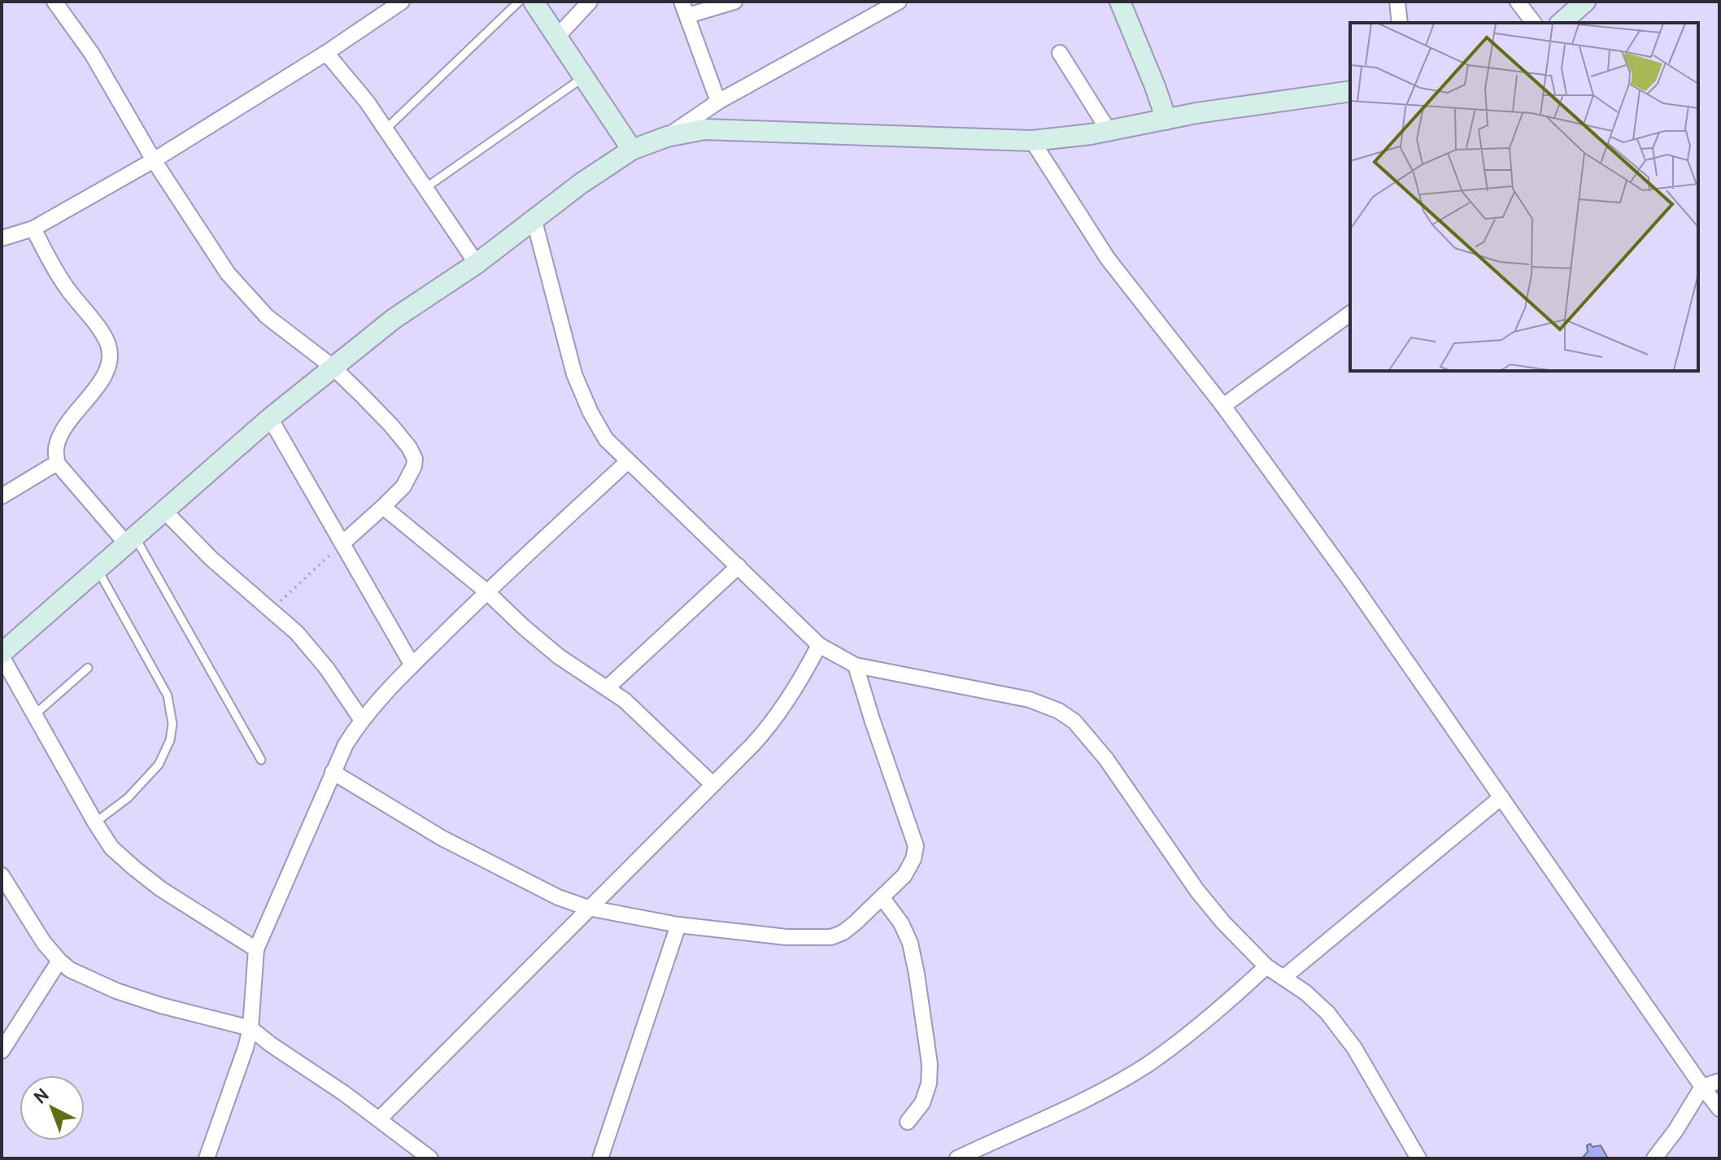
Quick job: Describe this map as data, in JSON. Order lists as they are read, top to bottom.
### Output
{
  "north": "top left"
}
